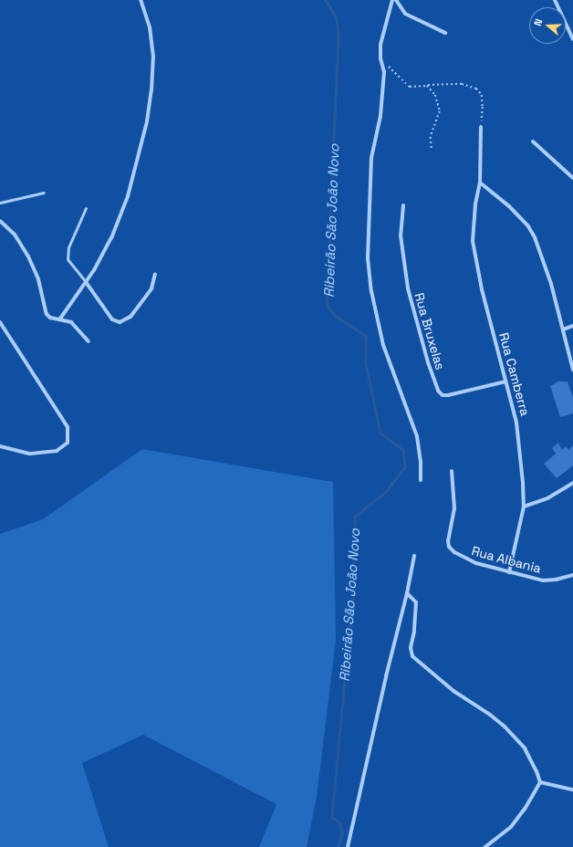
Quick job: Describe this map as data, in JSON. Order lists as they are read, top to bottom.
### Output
{
  "streets": {
    "street": ["Rua Bruxelas", "Rua Camberra", "Rua Albania"]
  },
  "crossings": [
    ["Rua Bruxelas", "Rua Camberra"],
    ["Rua Camberra", "Rua Albania"]
  ],
  "water": ["Ribeirão São João Novo"],
  "north": "left"
}
